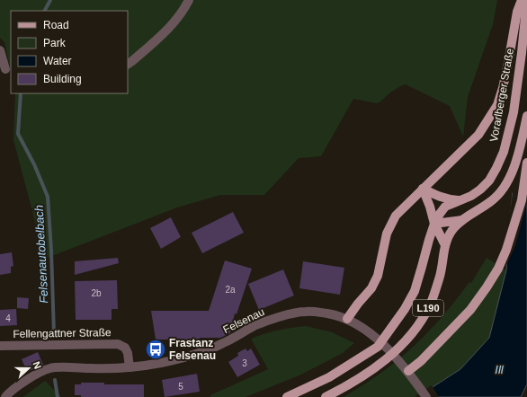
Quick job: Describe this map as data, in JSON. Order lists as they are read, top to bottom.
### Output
{
  "streets": {
    "main road": ["Vorarlberger Straße", "L190"],
    "street": ["Felsenau", "Fellengattner Straße"]
  },
  "crossings": [
    ["Felsenau", "Fellengattner Straße"]
  ],
  "water": ["Felsenautobelbach", "Ill"],
  "places": {
    "bus stop": ["Frastanz Felsenau"]
  },
  "house_numbers": [
    "2a",
    "2b",
    "4",
    "3",
    "5"
  ],
  "legend": [
    "Road",
    "Park",
    "Water",
    "Building"
  ],
  "north": "right"
}
